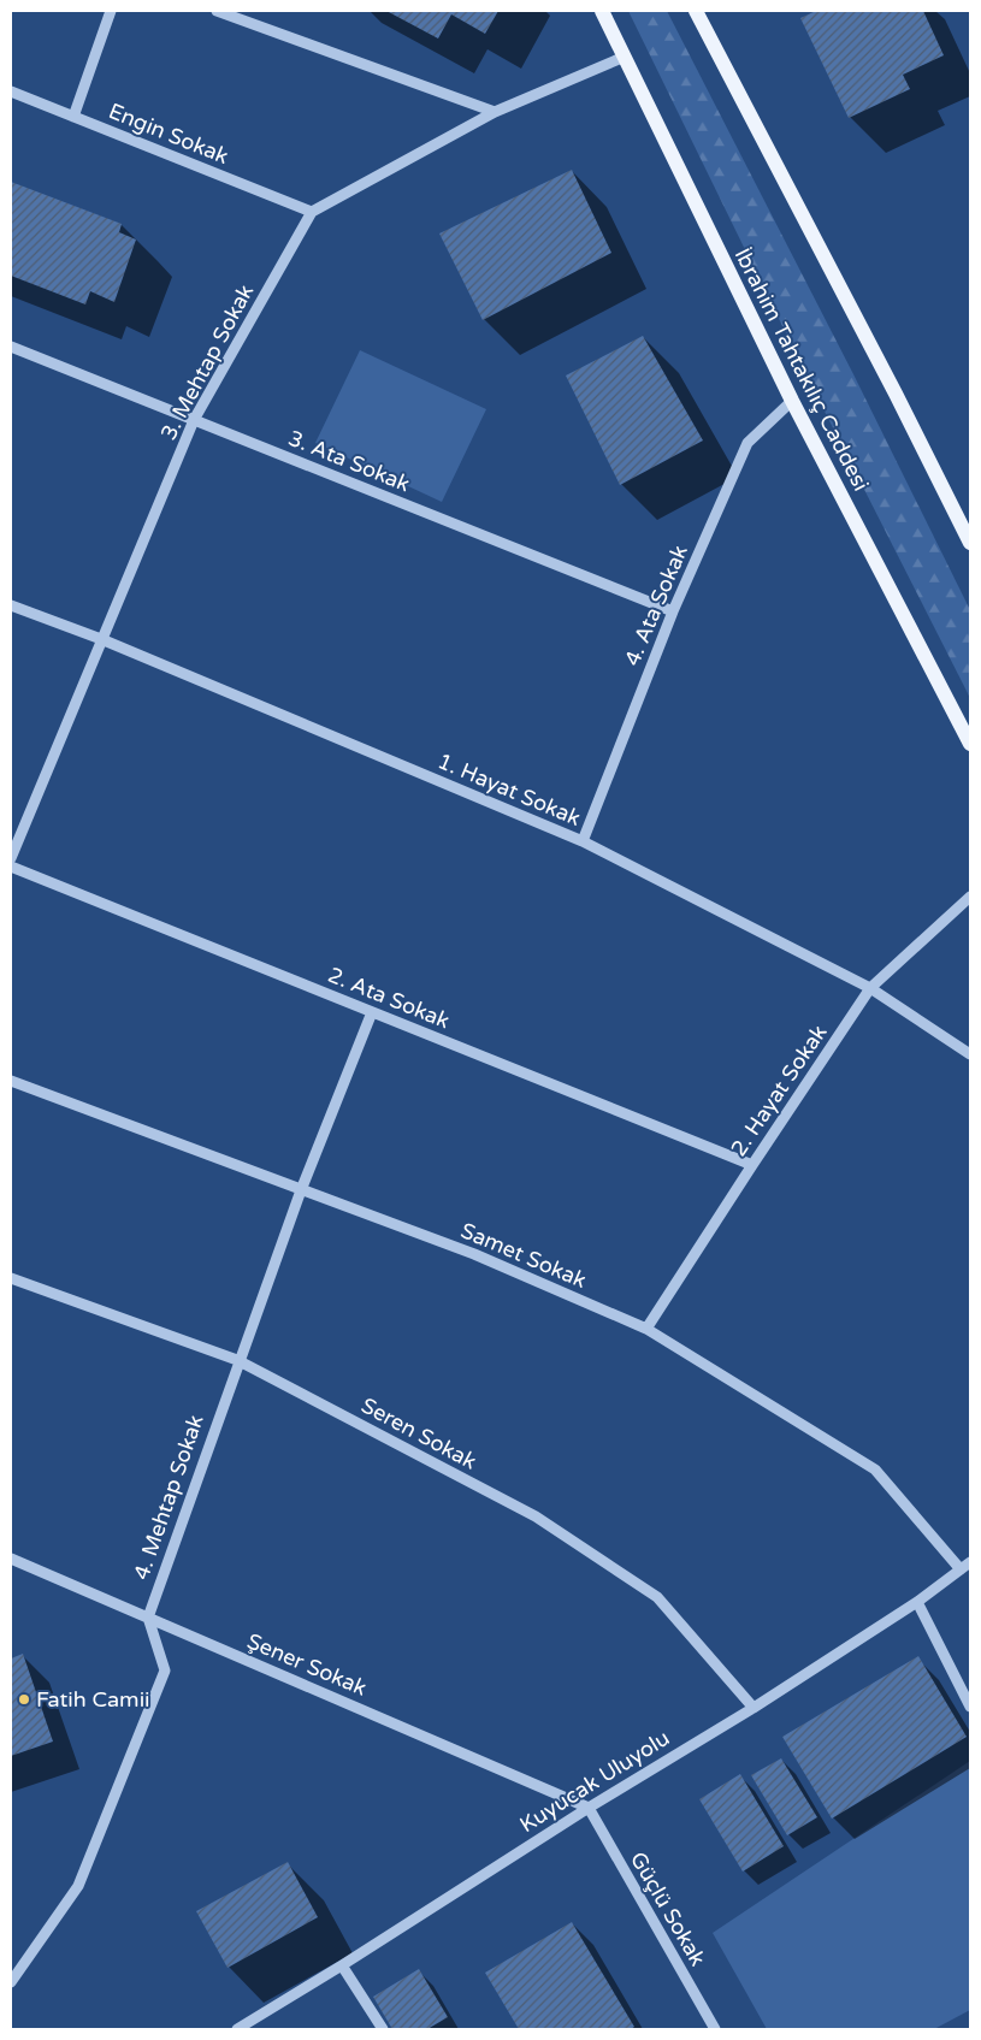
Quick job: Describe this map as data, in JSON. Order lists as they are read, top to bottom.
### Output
{
  "streets": {
    "main road": ["İbrahim Tahtakılıç Caddesi"],
    "street": [
      "Engin Sokak",
      "3. Mehtap Sokak",
      "3. Ata Sokak",
      "4. Ata Sokak",
      "1. Hayat Sokak",
      "2. Ata Sokak",
      "2. Hayat Sokak",
      "Samet Sokak",
      "Seren Sokak",
      "4. Mehtap Sokak",
      "Şener Sokak",
      "Kuyucak Uluyolu",
      "Güçlü Sokak"
    ]
  },
  "crossings": [
    ["Engin Sokak", "3. Mehtap Sokak"],
    ["3. Mehtap Sokak", "3. Ata Sokak"],
    ["3. Mehtap Sokak", "1. Hayat Sokak"],
    ["İbrahim Tahtakılıç Caddesi", "4. Ata Sokak"],
    ["3. Ata Sokak", "4. Ata Sokak"],
    ["4. Ata Sokak", "1. Hayat Sokak"],
    ["1. Hayat Sokak", "2. Hayat Sokak"],
    ["2. Ata Sokak", "2. Hayat Sokak"],
    ["2. Ata Sokak", "4. Mehtap Sokak"],
    ["2. Hayat Sokak", "Samet Sokak"],
    ["Samet Sokak", "4. Mehtap Sokak"],
    ["Samet Sokak", "Kuyucak Uluyolu"],
    ["Seren Sokak", "4. Mehtap Sokak"],
    ["Seren Sokak", "Kuyucak Uluyolu"],
    ["4. Mehtap Sokak", "Şener Sokak"],
    ["Şener Sokak", "Kuyucak Uluyolu"],
    ["Şener Sokak", "Güçlü Sokak"],
    ["Kuyucak Uluyolu", "Güçlü Sokak"]
  ],
  "places": ["Fatih Camii"]
}
